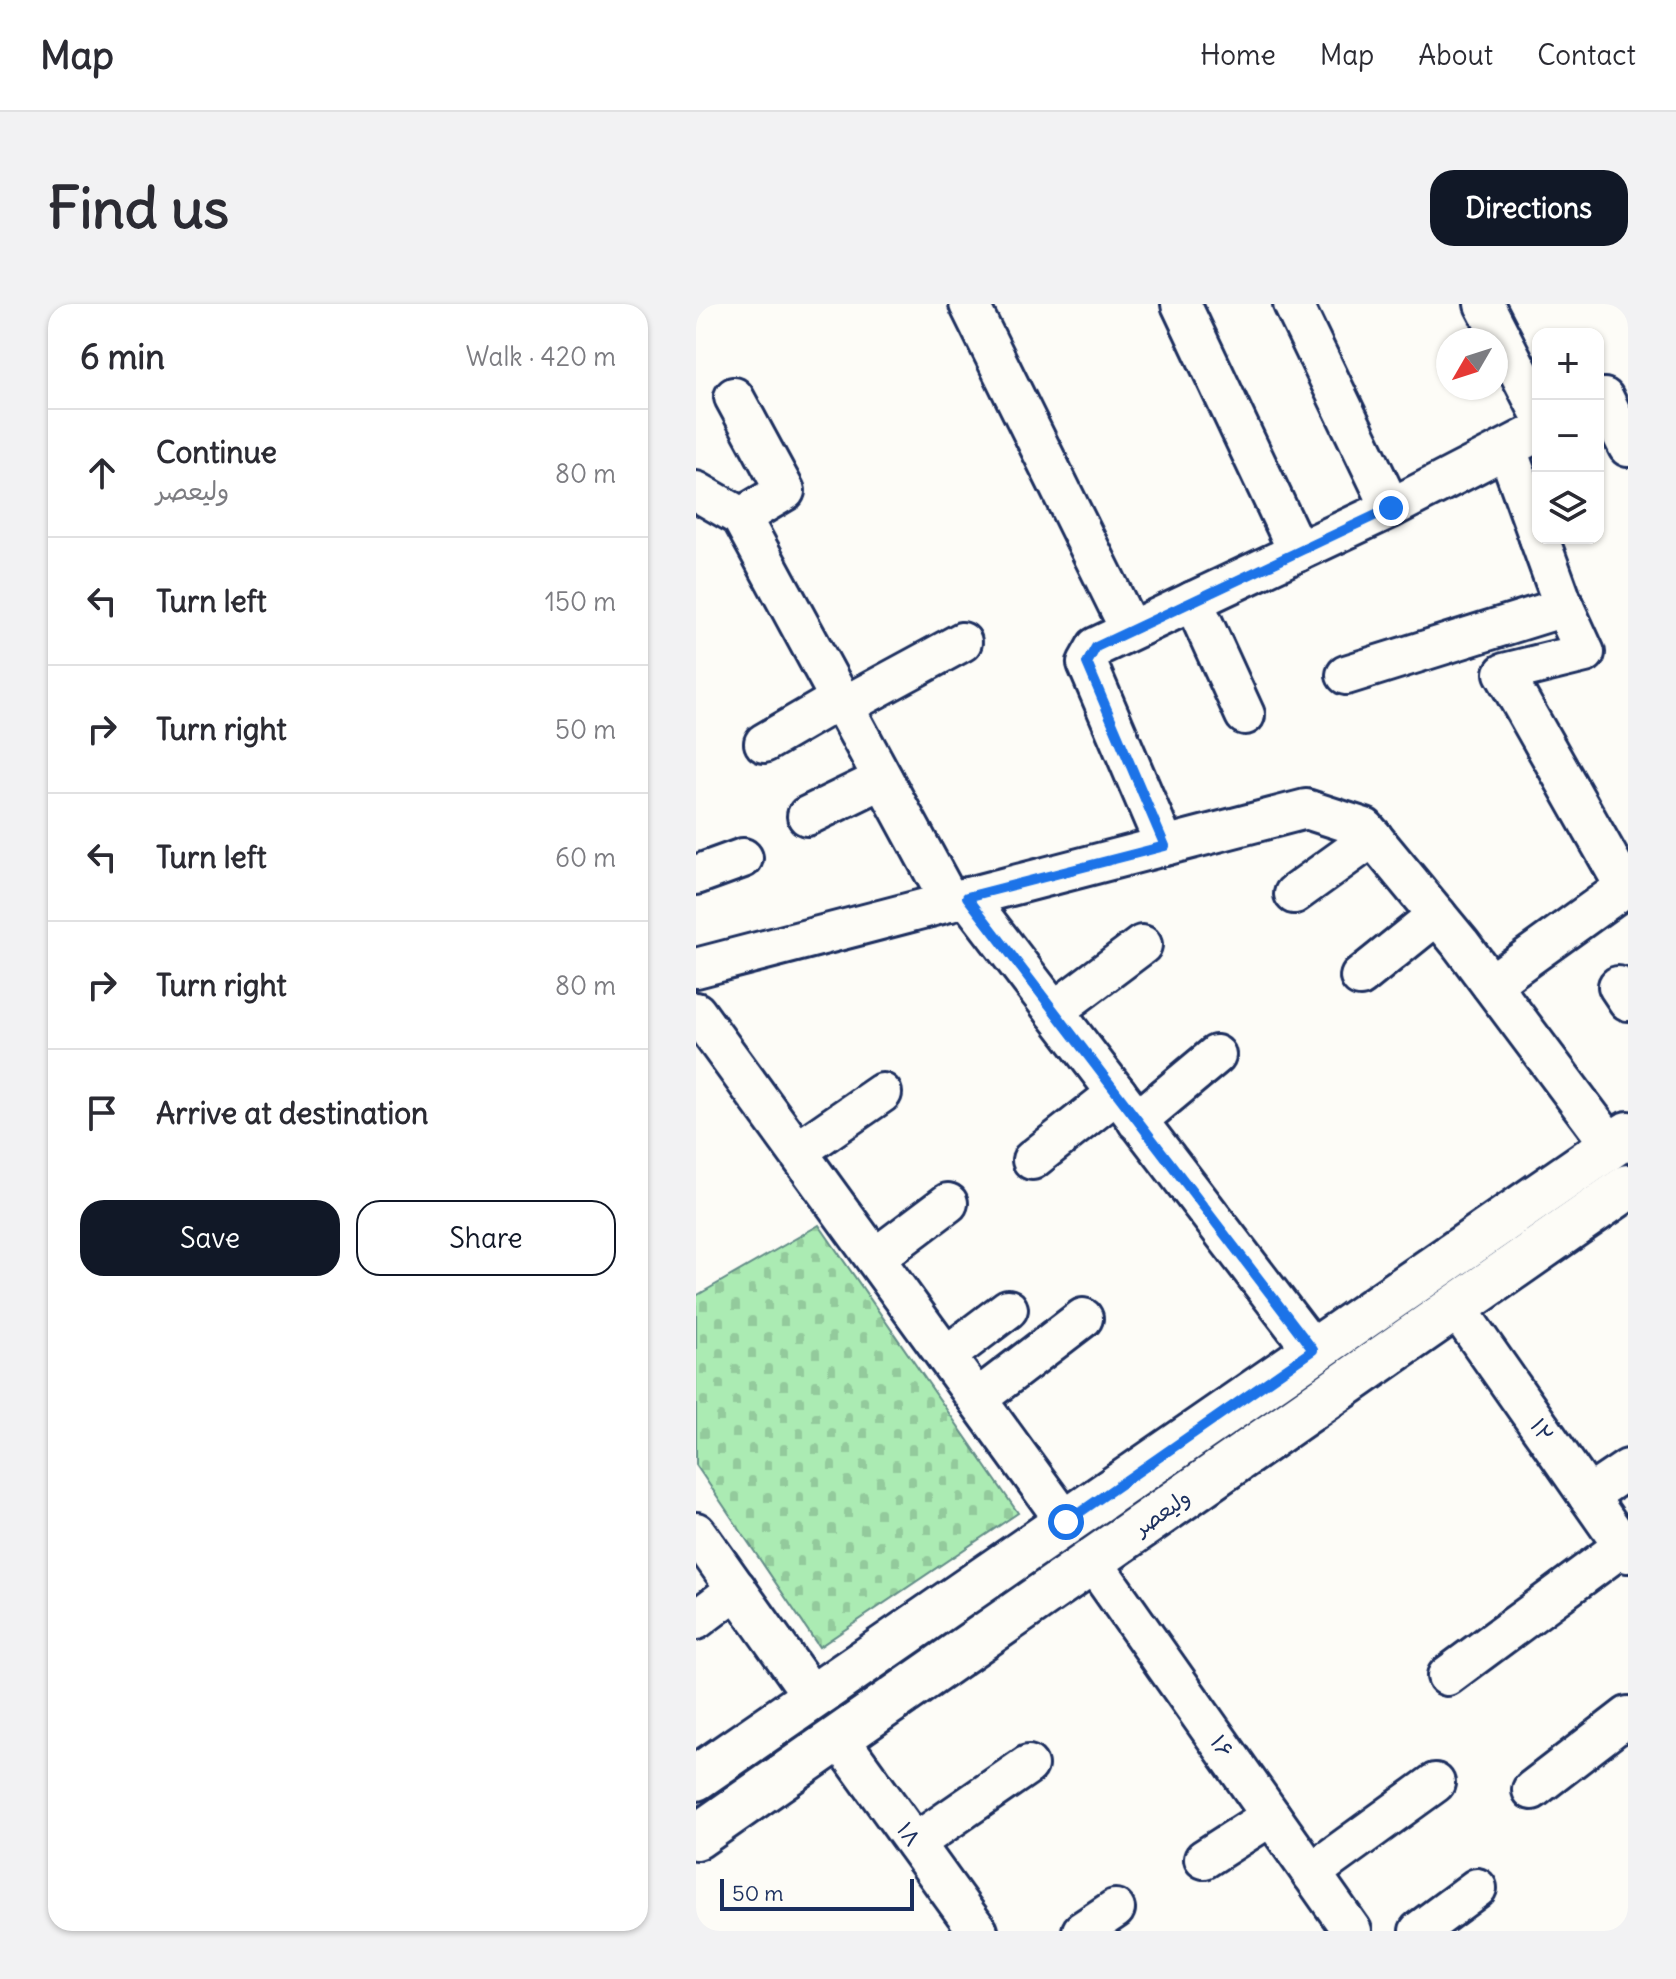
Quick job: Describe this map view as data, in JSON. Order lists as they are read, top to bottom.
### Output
{
  "streets": {
    "main road": ["ولیعصر"],
    "street": ["۱۲", "۱۶", "۱۸"]
  },
  "crossings": [
    ["۱۲", "ولیعصر"],
    ["ولیعصر", "۱۶"],
    ["ولیعصر", "۱۸"]
  ],
  "scale_bar": "50 m",
  "north": "bottom left",
  "page": {
    "header": "Map",
    "nav": [
      "Home",
      "Map",
      "About",
      "Contact"
    ],
    "buttons": [
      "Directions",
      ["Save", "Share"]
    ],
    "title": "Find us",
    "heading": ["6 min", "Walk · 420 m"],
    "map_buttons": ["+", "−"],
    "list": [
      ["Continue", "ولیعصر", "80 m"],
      ["Turn left", "150 m"],
      ["Turn right", "50 m"],
      ["Turn left", "60 m"],
      ["Turn right", "80 m"],
      "Arrive at destination"
    ],
    "scale": "50 m"
  }
}
